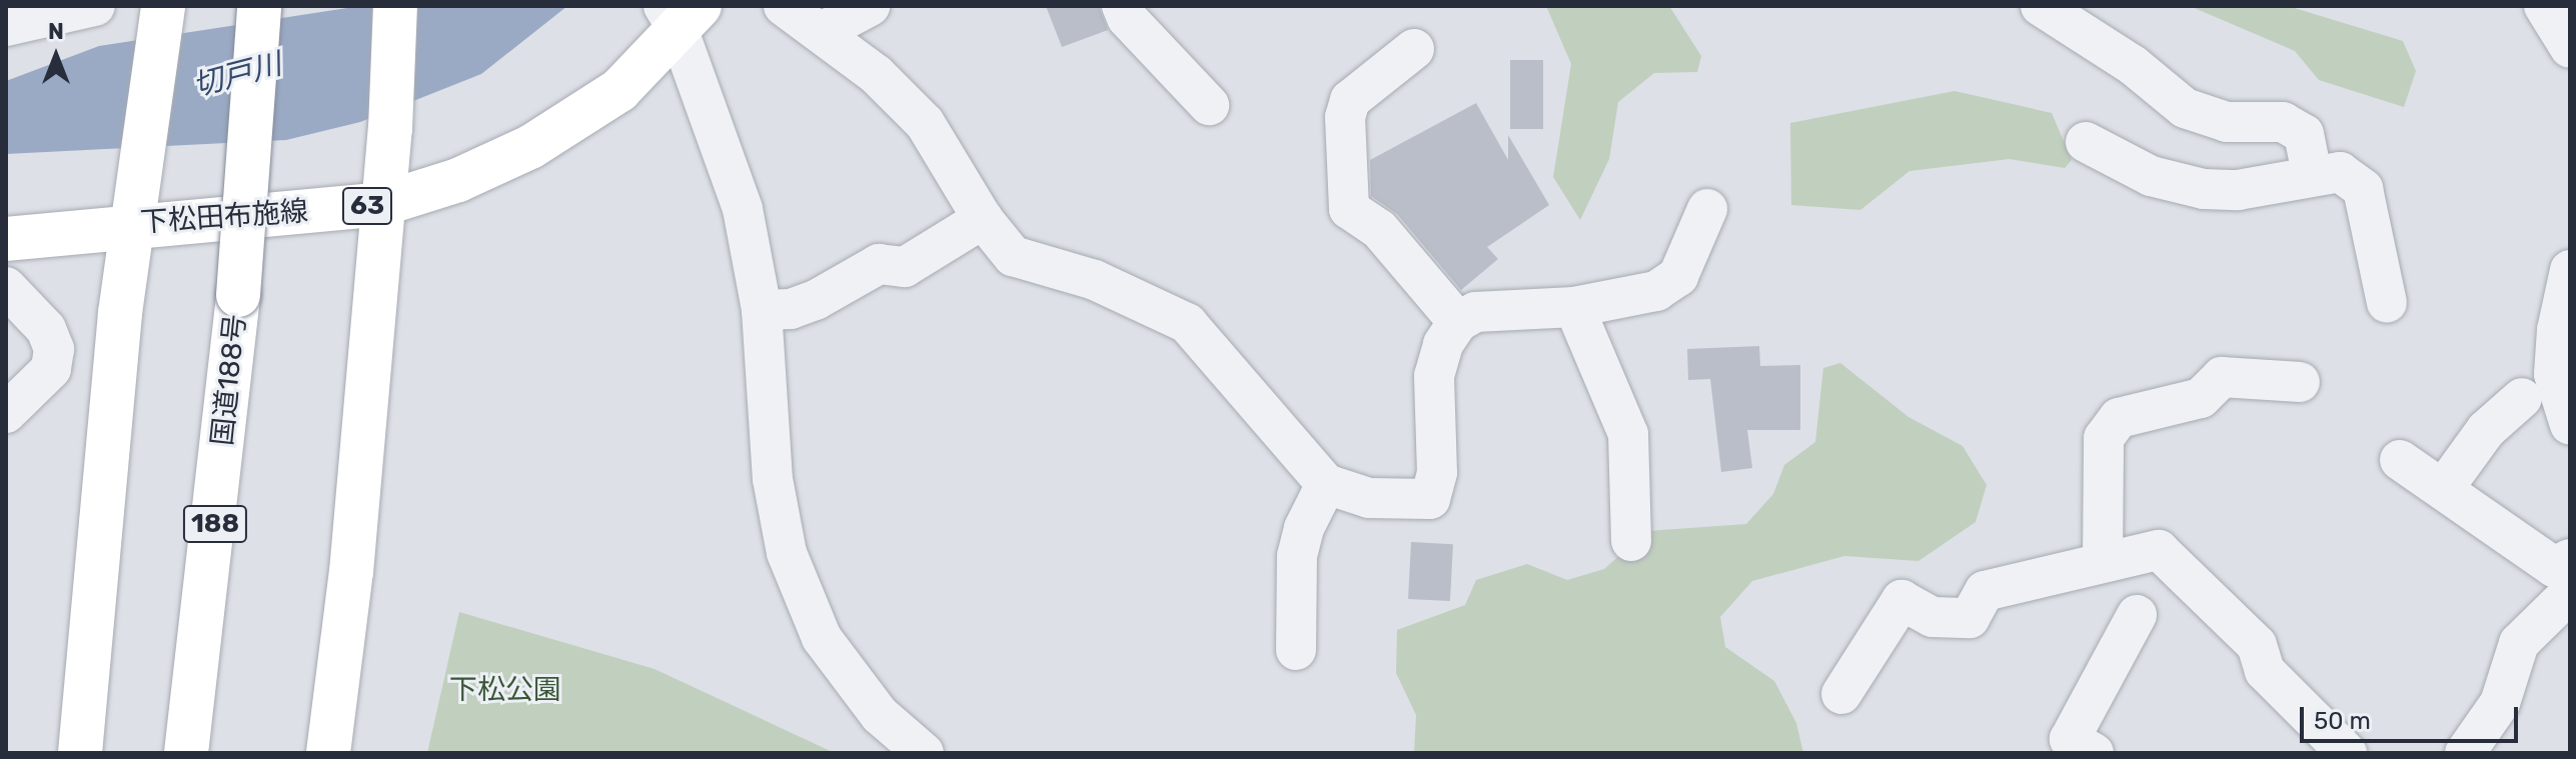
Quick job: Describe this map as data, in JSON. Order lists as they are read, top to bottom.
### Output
{
  "streets": {
    "main road": [
      "63",
      "下松田布施線",
      "国道188号",
      "188"
    ]
  },
  "water": ["切戸川"],
  "parks": ["下松公園"],
  "scale_bar": "50 m",
  "north": "top"
}
